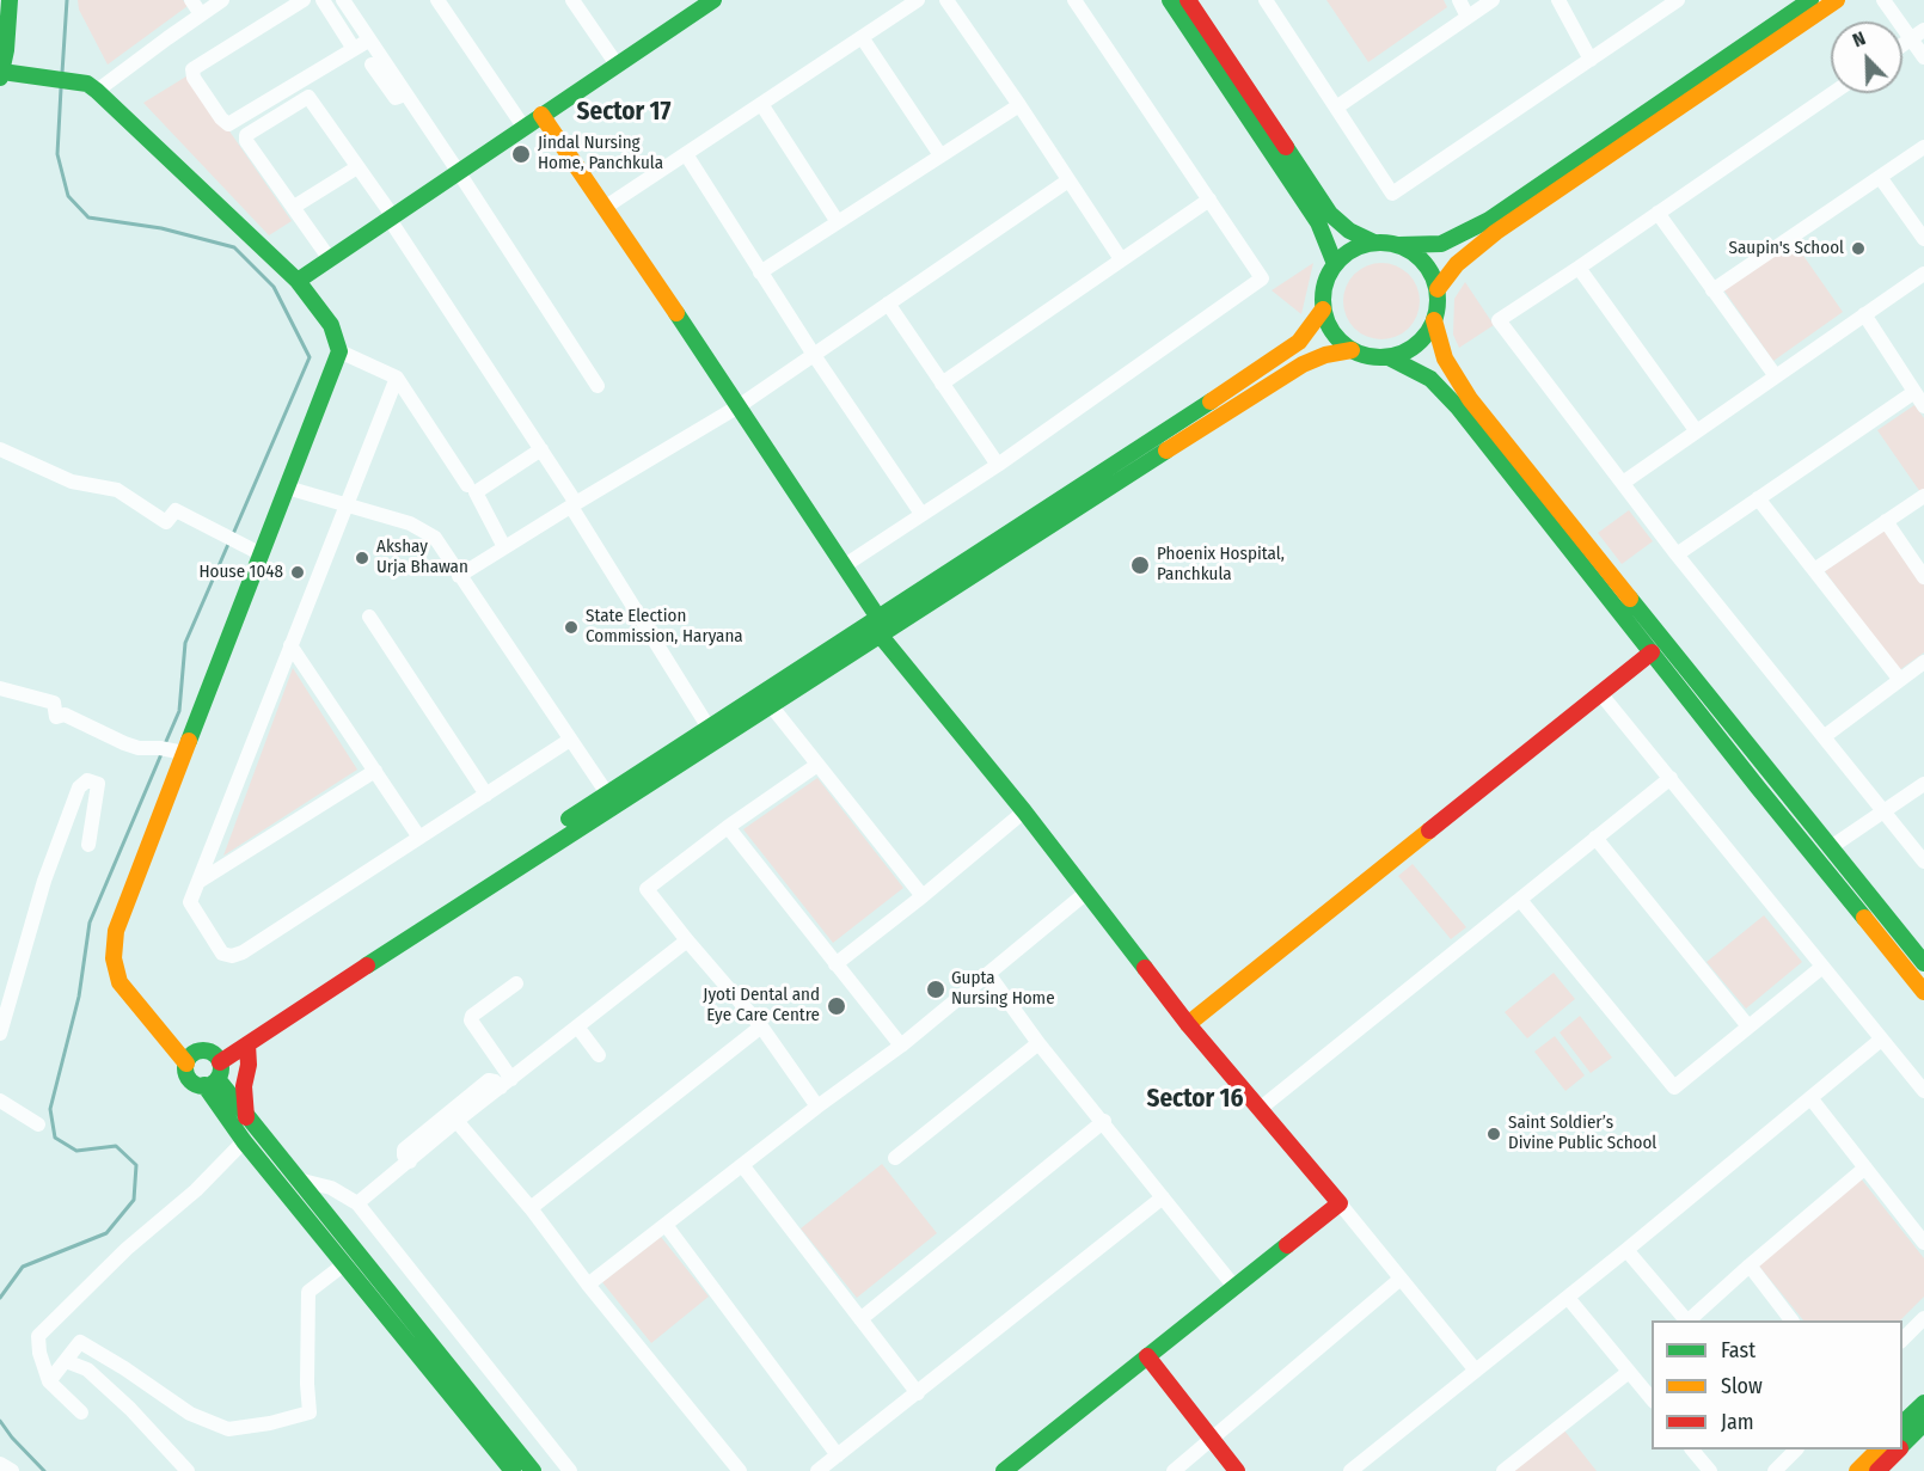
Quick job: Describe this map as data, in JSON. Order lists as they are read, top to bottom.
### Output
{
  "districts": ["Sector 17", "Sector 16"],
  "places": [
    "Jindal Nursing Home, Panchkula",
    "Saupin's School",
    "Akshay Urja Bhawan",
    "Phoenix Hospital, Panchkula",
    "House 1048",
    "State Election Commission, Haryana",
    "Gupta Nursing Home",
    "Jyoti Dental and Eye Care Centre",
    "Saint Soldier’s Divine Public School"
  ],
  "legend": ["Fast", "Slow", "Jam"],
  "north": "top left"
}
